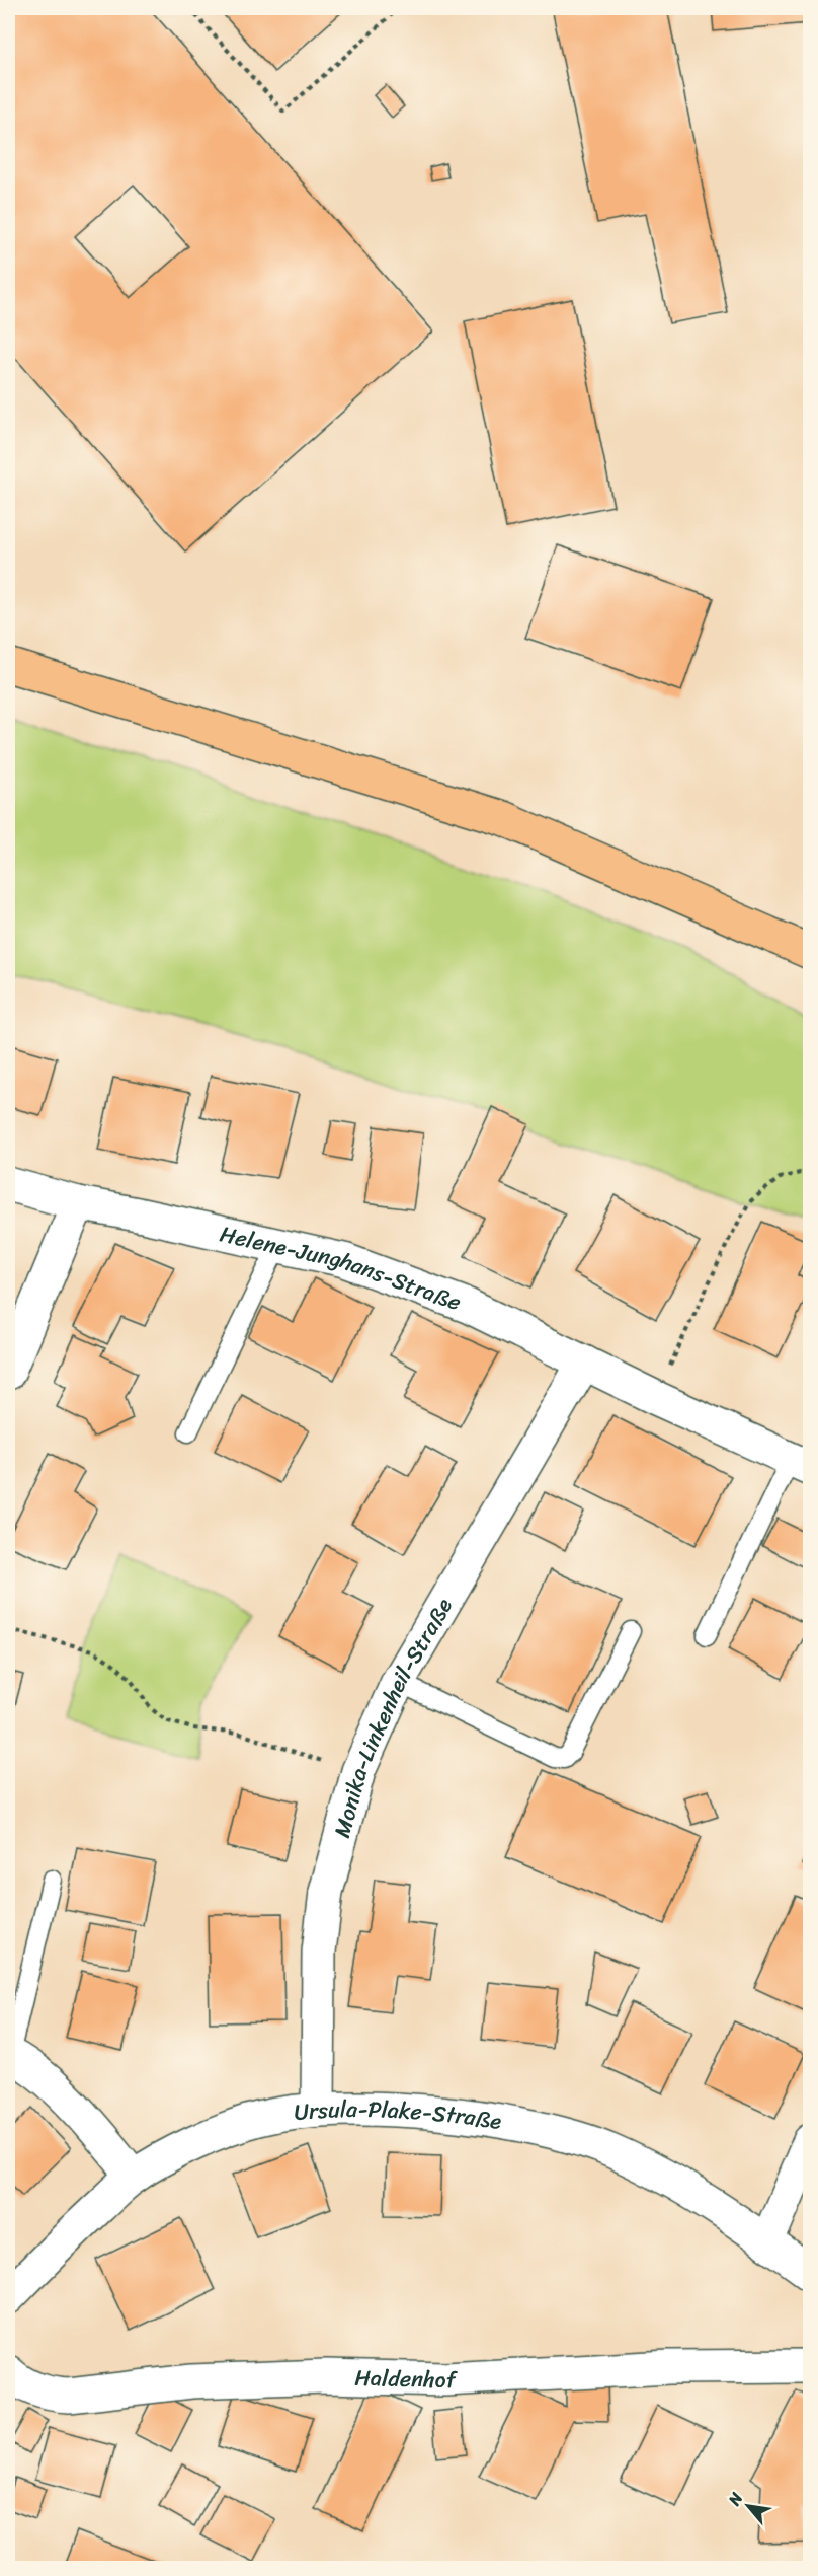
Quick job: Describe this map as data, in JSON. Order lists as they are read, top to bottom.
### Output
{
  "streets": {
    "street": [
      "Helene-Junghans-Straße",
      "Monika-Linkenheil-Straße",
      "Ursula-Plake-Straße",
      "Haldenhof"
    ]
  },
  "crossings": [
    ["Helene-Junghans-Straße", "Monika-Linkenheil-Straße"],
    ["Monika-Linkenheil-Straße", "Ursula-Plake-Straße"]
  ],
  "north": "top left"
}
